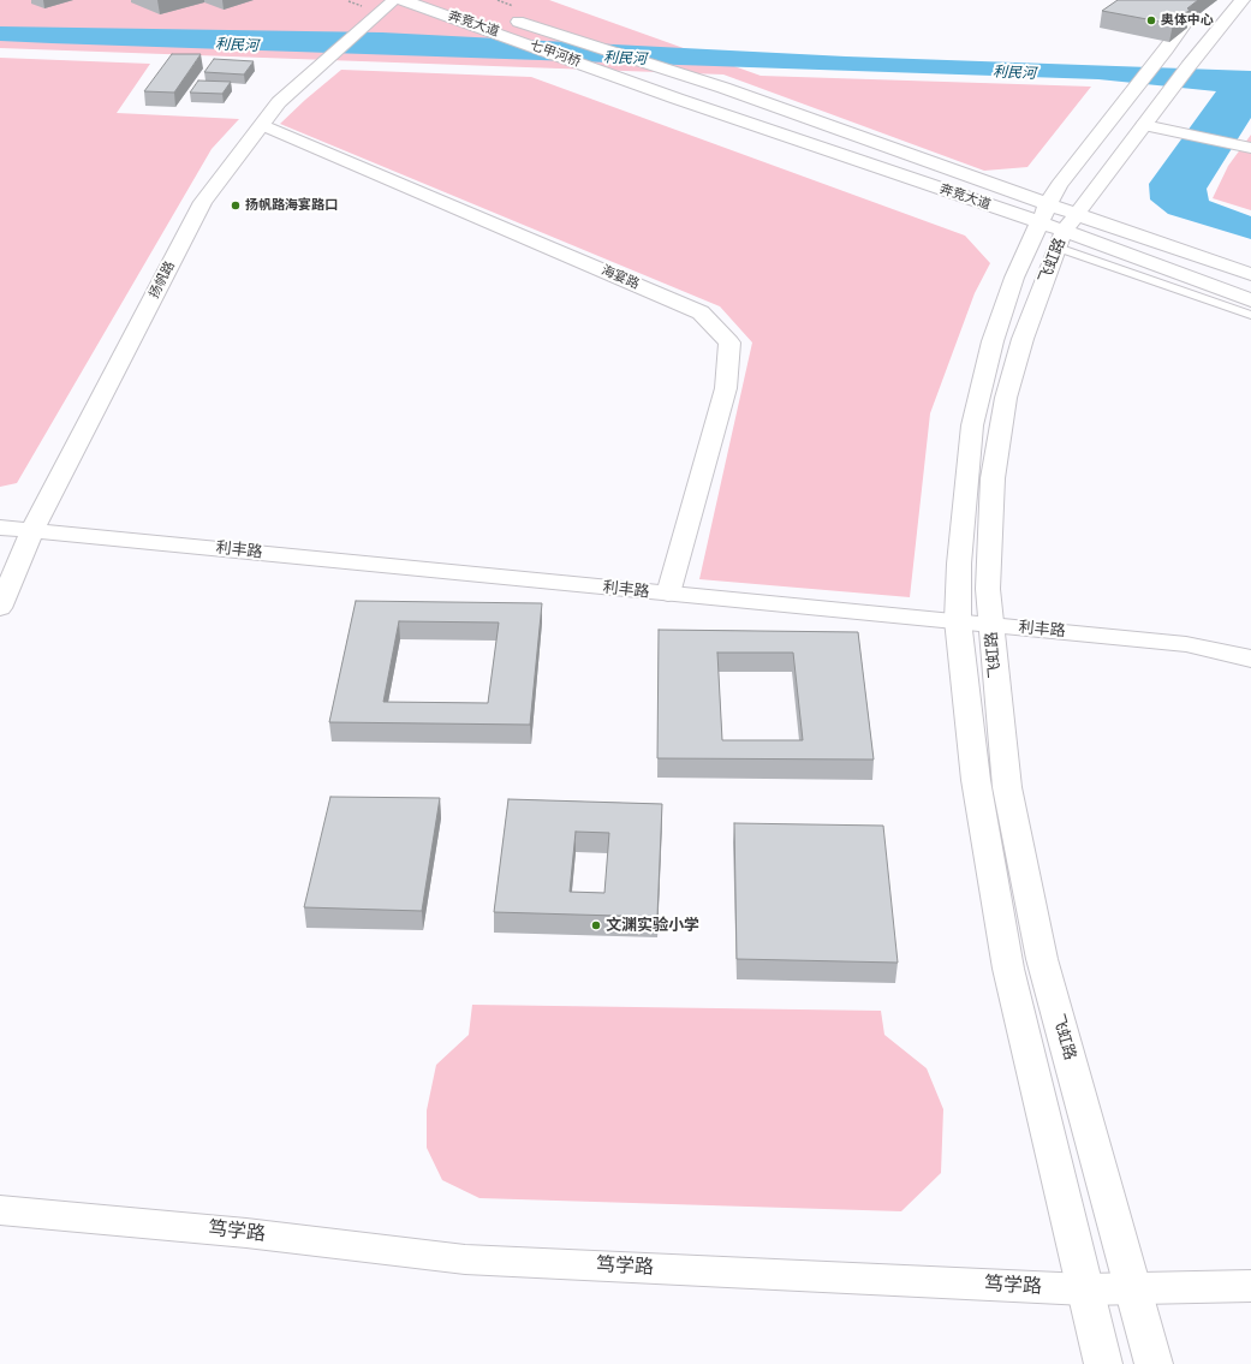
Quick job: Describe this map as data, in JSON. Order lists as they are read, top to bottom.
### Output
{
  "streets": {
    "main road": [
      "奔竞大道",
      "七甲河桥",
      "飞虹路",
      "海宴路",
      "扬帆路",
      "利丰路",
      "笃学路"
    ]
  },
  "crossings": [
    ["奔竞大道", "七甲河桥"],
    ["奔竞大道", "飞虹路"],
    ["飞虹路", "利丰路"],
    ["飞虹路", "笃学路"],
    ["海宴路", "扬帆路"],
    ["海宴路", "利丰路"],
    ["扬帆路", "利丰路"]
  ],
  "water": ["利民河"],
  "places": ["奥体中心", "扬帆路海宴路口", "文渊实验小学"]
}
